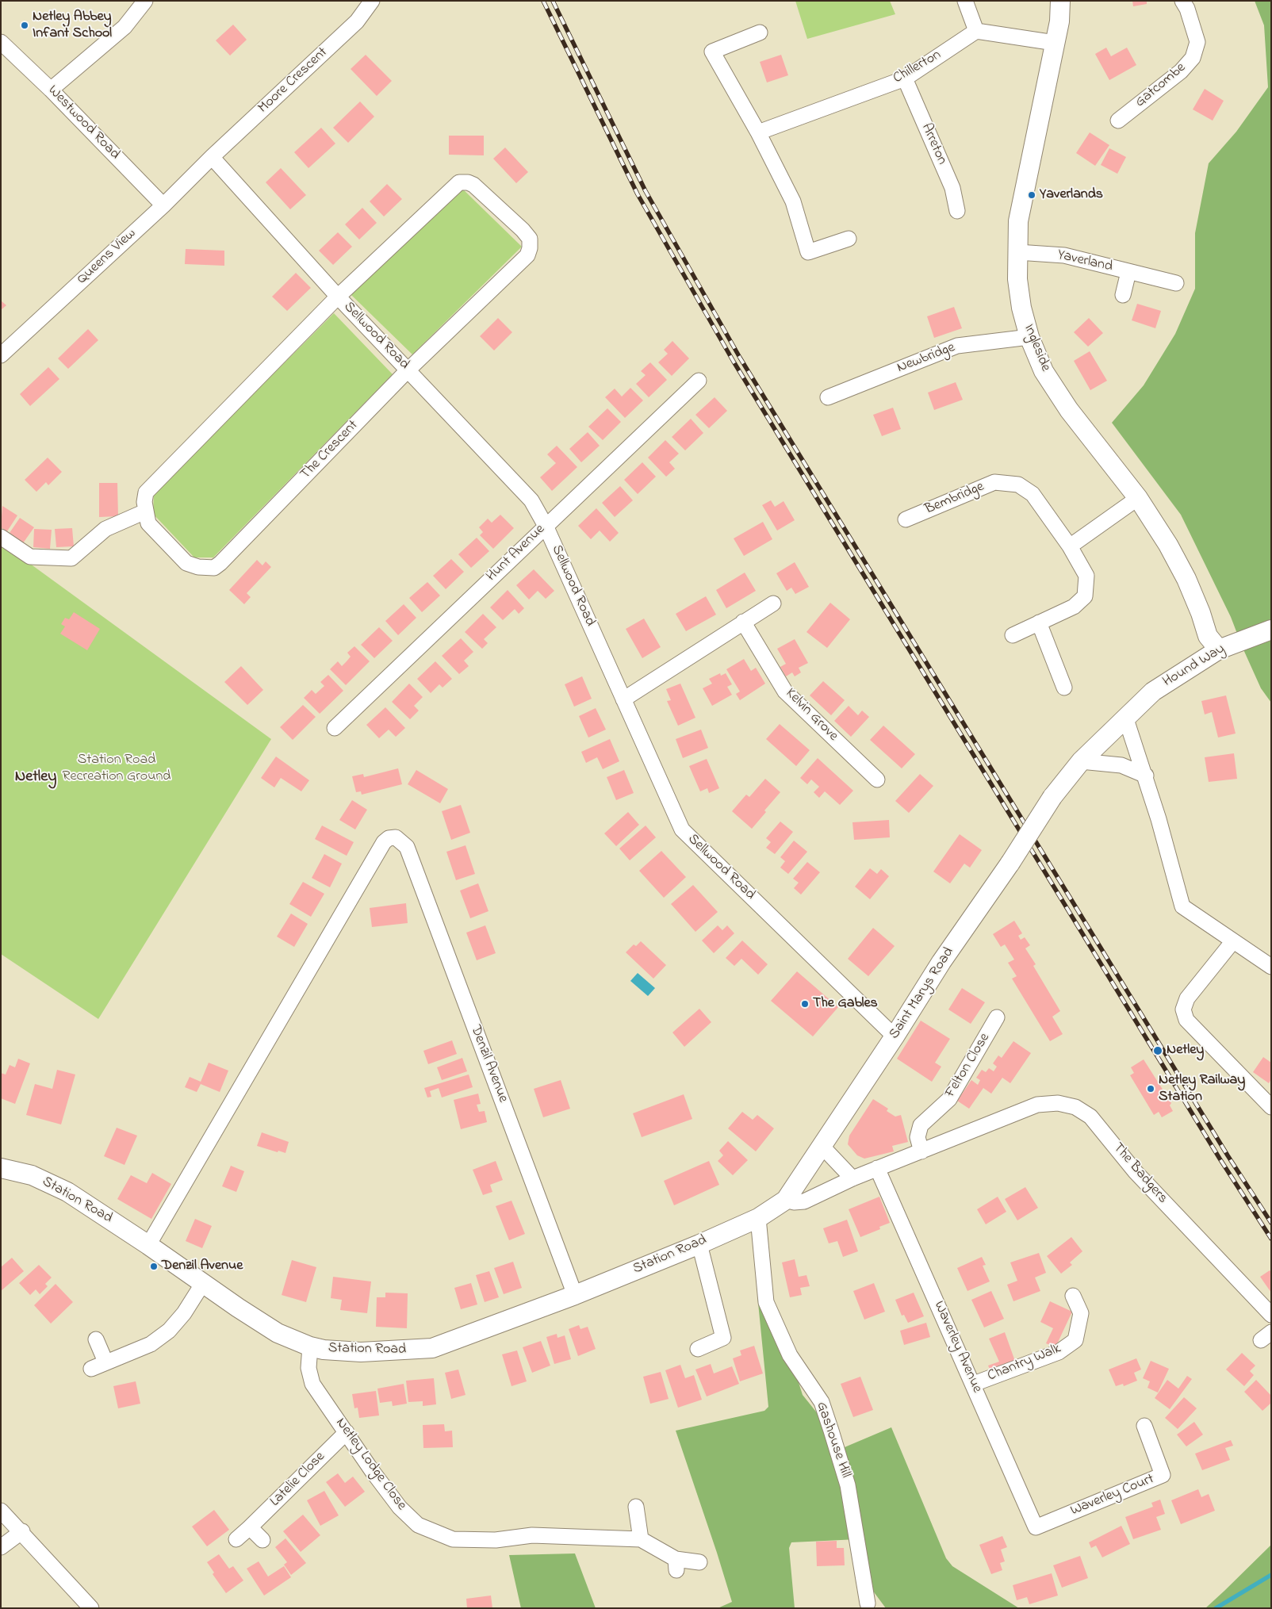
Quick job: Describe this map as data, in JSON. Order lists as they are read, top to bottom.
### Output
{
  "streets": {
    "street": [
      "Chillerton",
      "Moore Crescent",
      "Gatcombe",
      "Westwood Road",
      "Arreton",
      "Queens View",
      "Yaverland",
      "Sellwood Road",
      "Ingleside",
      "Newbridge",
      "The Crescent",
      "Bembridge",
      "Hunt Avenue",
      "Hound Way",
      "Kelvin Grove",
      "Saint Marys Road",
      "Denzil Avenue",
      "Felton Close",
      "The Badgers",
      "Station Road",
      "Waverley Avenue",
      "Chantry Walk",
      "Gashouse Hill",
      "Netley Lodge Close",
      "Latelie Close",
      "Waverley Court"
    ]
  },
  "crossings": [
    ["Chillerton", "Arreton"],
    ["Moore Crescent", "Queens View"],
    ["Moore Crescent", "Sellwood Road"],
    ["Westwood Road", "Queens View"],
    ["Queens View", "Sellwood Road"],
    ["Yaverland", "Ingleside"],
    ["Sellwood Road", "The Crescent"],
    ["Sellwood Road", "Hunt Avenue"],
    ["Sellwood Road", "Saint Marys Road"],
    ["Ingleside", "Newbridge"],
    ["Ingleside", "Hound Way"],
    ["Hound Way", "Saint Marys Road"],
    ["Saint Marys Road", "Station Road"],
    ["Saint Marys Road", "Gashouse Hill"],
    ["Denzil Avenue", "Station Road"],
    ["Felton Close", "The Badgers"],
    ["Station Road", "Gashouse Hill"],
    ["Station Road", "Netley Lodge Close"],
    ["Waverley Avenue", "Chantry Walk"],
    ["Waverley Avenue", "Waverley Court"],
    ["Netley Lodge Close", "Latelie Close"]
  ],
  "districts": ["Netley"],
  "parks": ["Station Road Recreation Ground"],
  "places": [
    "Netley Abbey Infant School",
    "Yaverlands",
    "The Gables",
    "Netley",
    "Netley Railway Station",
    "Denzil Avenue"
  ]
}
